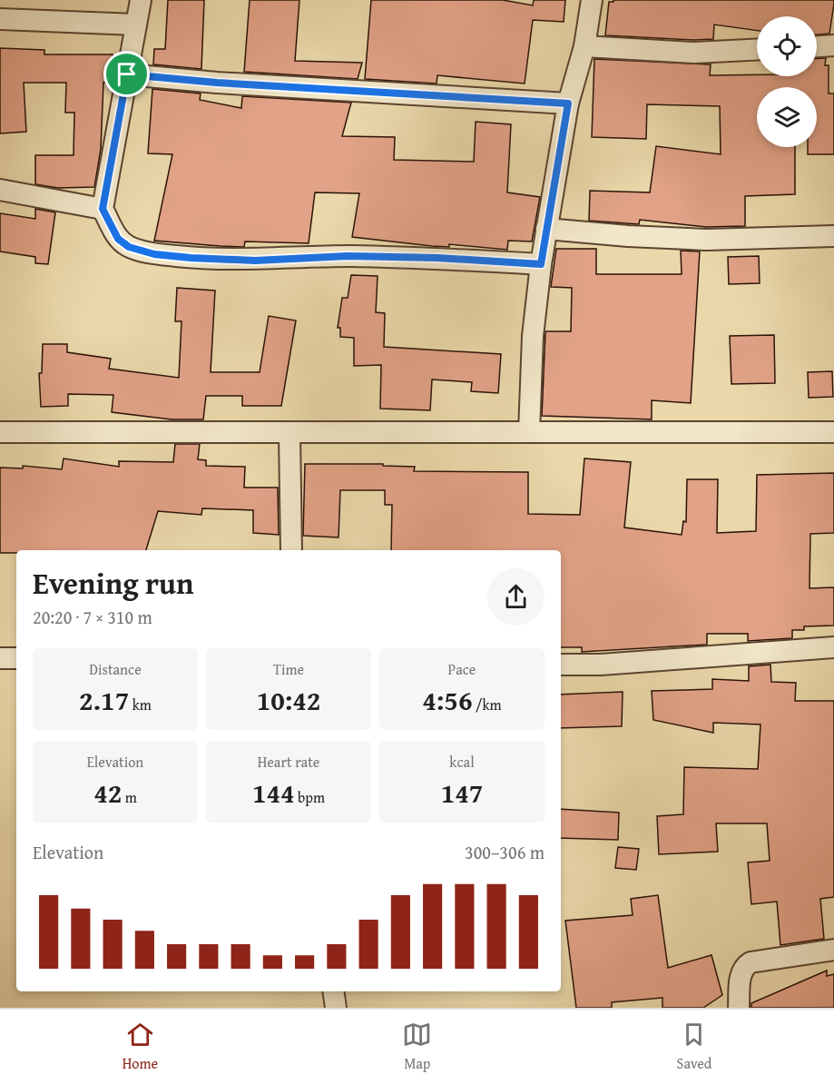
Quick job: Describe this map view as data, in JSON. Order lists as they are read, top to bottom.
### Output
{
  "page": {
    "heading": ["Evening run", "20:20 · 7 × 310 m"],
    "stats": [
      ["Distance", "2.17 km"],
      ["Time", "10:42"],
      ["Pace", "4:56 /km"],
      ["Elevation", "42 m"],
      ["Heart rate", "144 bpm"],
      ["kcal", "147"]
    ],
    "chart": ["Elevation", "300–306 m"],
    "tabs": ["Home", "Map", "Saved"]
  }
}
